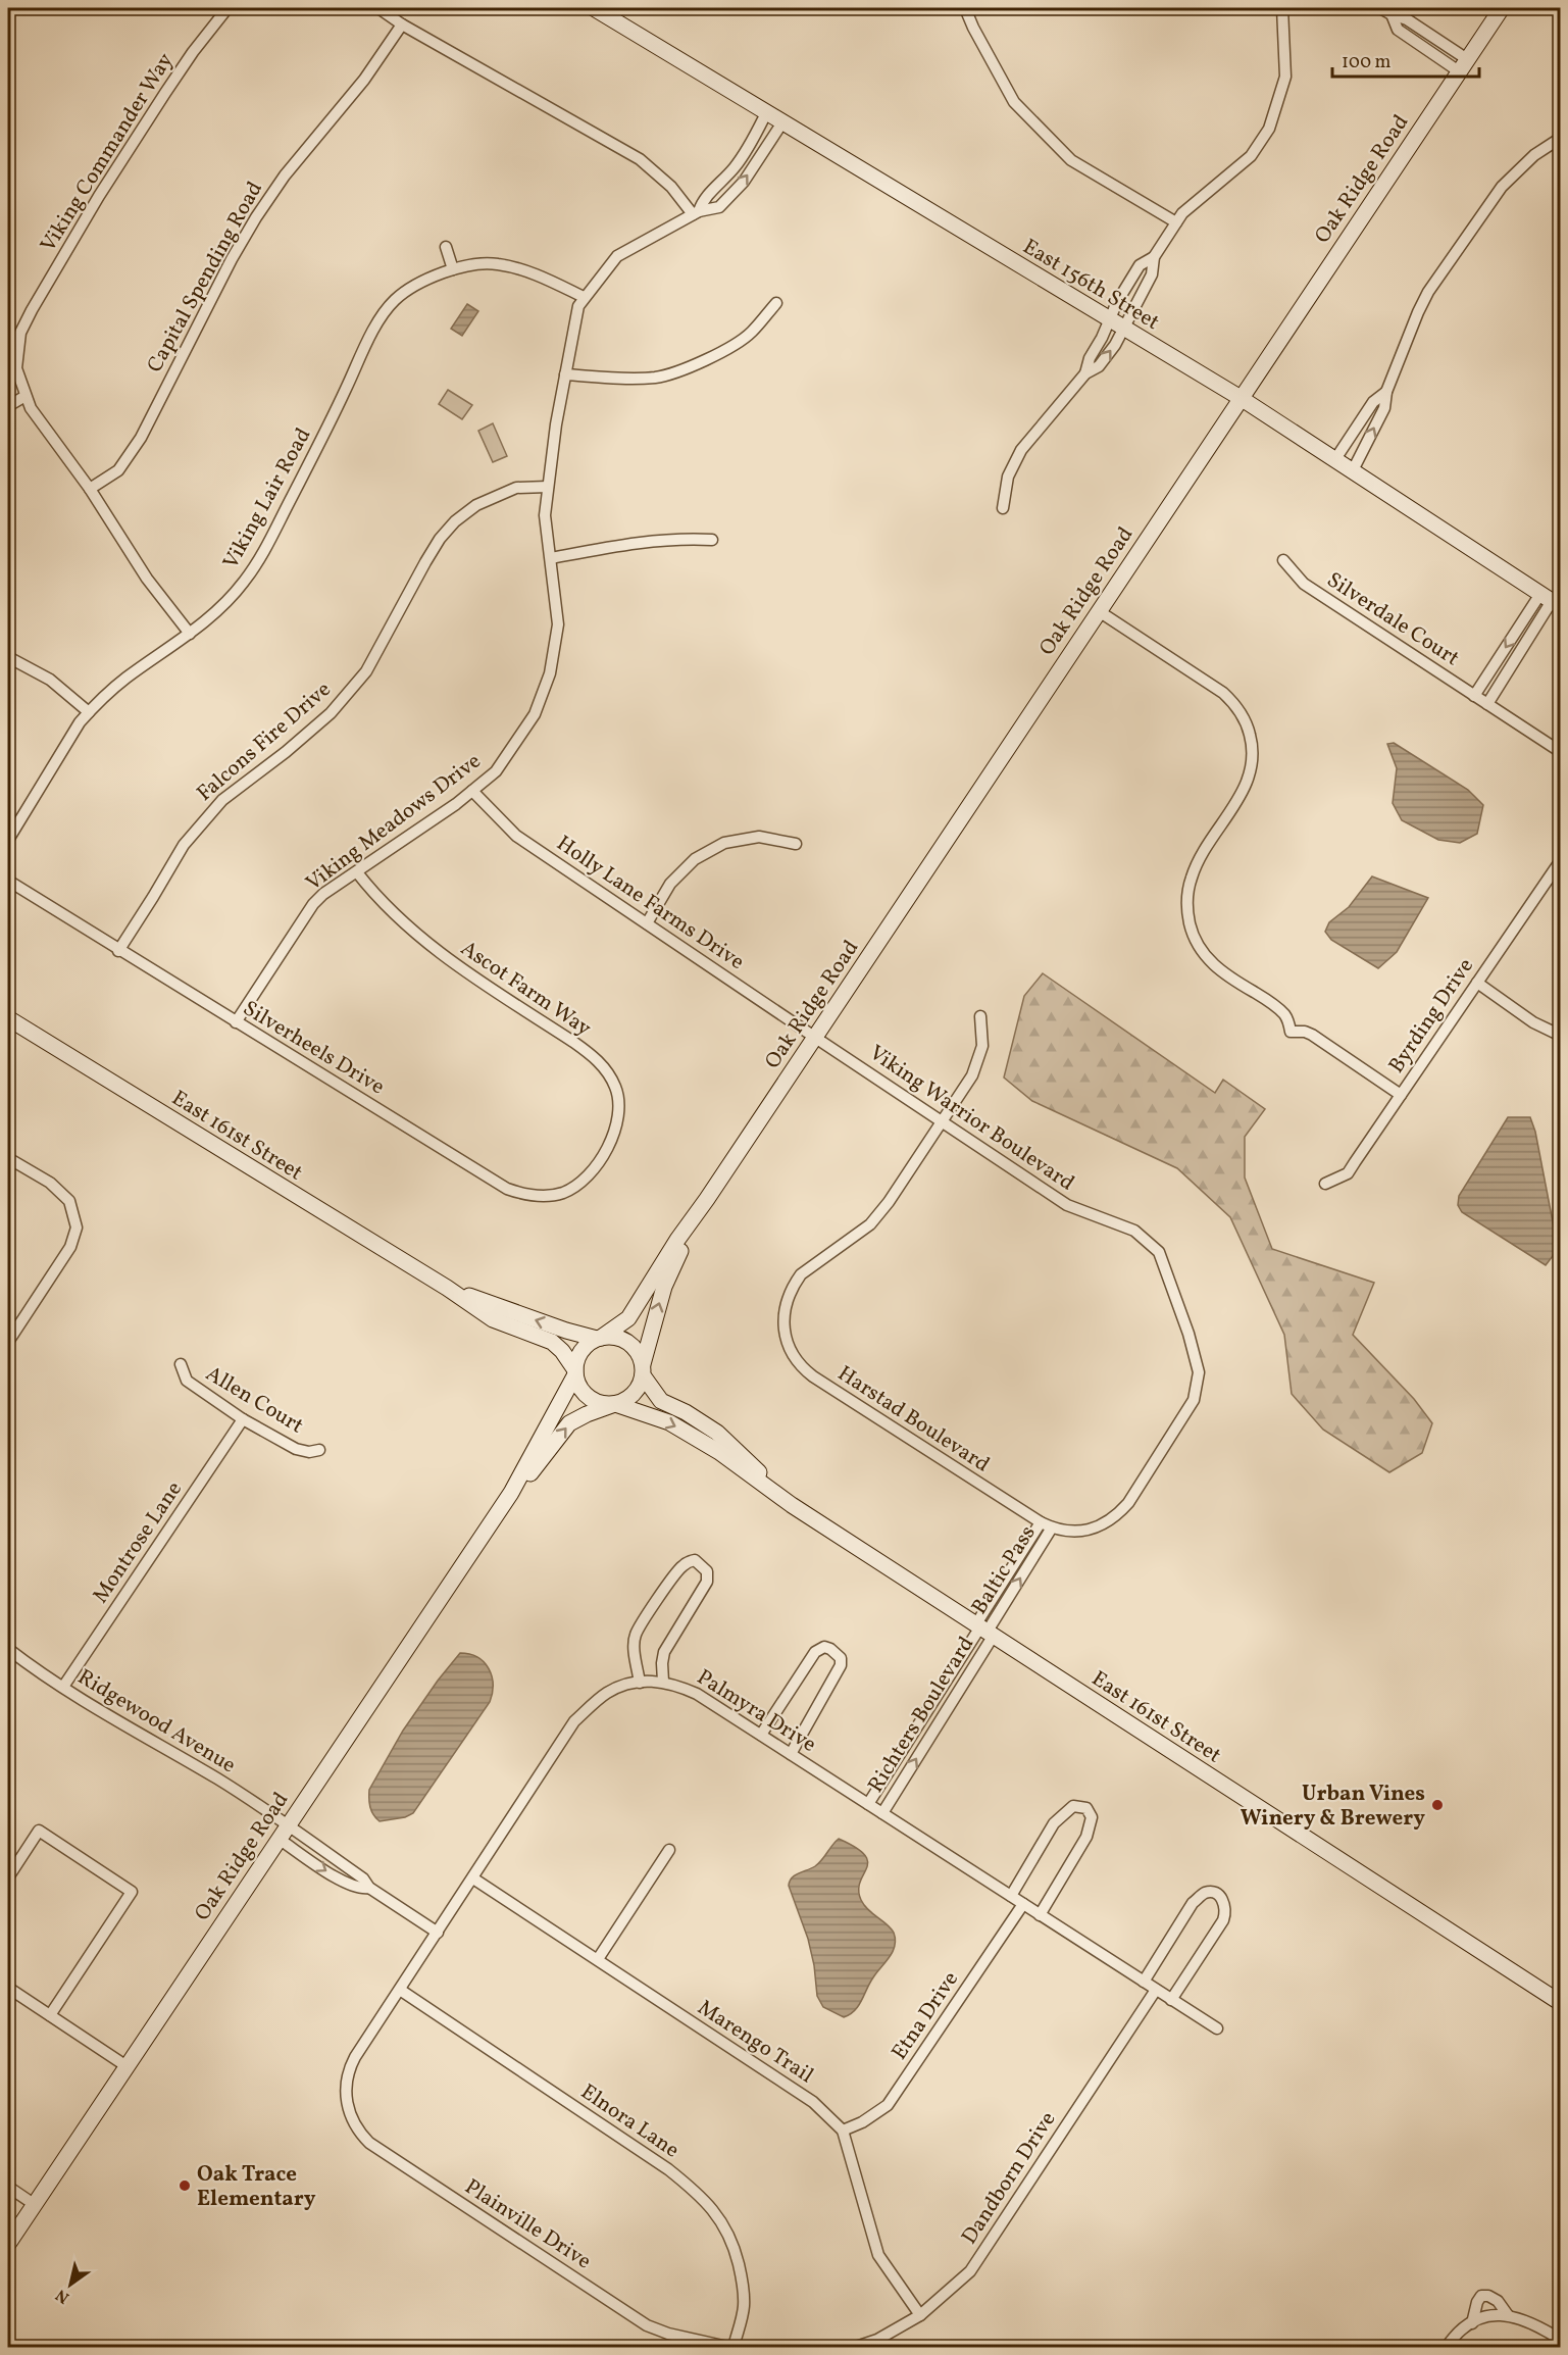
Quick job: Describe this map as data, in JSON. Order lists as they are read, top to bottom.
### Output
{
  "streets": {
    "street": [
      "Viking Commander Way",
      "Oak Ridge Road",
      "Capital Spending Road",
      "East 156th Street",
      "Viking Lair Road",
      "Silverdale Court",
      "Falcons Fire Drive",
      "Viking Meadows Drive",
      "Holly Lane Farms Drive",
      "Ascot Farm Way",
      "Byrding Drive",
      "Silverheels Drive",
      "Viking Warrior Boulevard",
      "East 161st Street",
      "Allen Court",
      "Harstad Boulevard",
      "Montrose Lane",
      "Baltic Pass",
      "Palmyra Drive",
      "Richters Boulevard",
      "Ridgewood Avenue",
      "Etna Drive",
      "Marengo Trail",
      "Elnora Lane",
      "Dandborn Drive",
      "Plainville Drive"
    ]
  },
  "crossings": [
    ["Viking Commander Way", "Capital Spending Road"],
    ["Viking Commander Way", "Viking Lair Road"],
    ["Oak Ridge Road", "East 156th Street"],
    ["Oak Ridge Road", "Holly Lane Farms Drive"],
    ["Oak Ridge Road", "Viking Warrior Boulevard"],
    ["Oak Ridge Road", "East 161st Street"],
    ["Oak Ridge Road", "Ridgewood Avenue"],
    ["East 156th Street", "Viking Meadows Drive"],
    ["Viking Lair Road", "Viking Meadows Drive"],
    ["Falcons Fire Drive", "Viking Meadows Drive"],
    ["Falcons Fire Drive", "Silverheels Drive"],
    ["Viking Meadows Drive", "Holly Lane Farms Drive"],
    ["Viking Meadows Drive", "Ascot Farm Way"],
    ["Viking Meadows Drive", "Silverheels Drive"],
    ["Holly Lane Farms Drive", "Viking Warrior Boulevard"],
    ["Ascot Farm Way", "Silverheels Drive"],
    ["Viking Warrior Boulevard", "Harstad Boulevard"],
    ["East 161st Street", "Baltic Pass"],
    ["East 161st Street", "Richters Boulevard"],
    ["Allen Court", "Montrose Lane"],
    ["Harstad Boulevard", "Baltic Pass"],
    ["Montrose Lane", "Ridgewood Avenue"],
    ["Baltic Pass", "Richters Boulevard"],
    ["Palmyra Drive", "Richters Boulevard"],
    ["Palmyra Drive", "Etna Drive"],
    ["Palmyra Drive", "Marengo Trail"],
    ["Palmyra Drive", "Elnora Lane"],
    ["Palmyra Drive", "Dandborn Drive"],
    ["Palmyra Drive", "Plainville Drive"],
    ["Etna Drive", "Marengo Trail"],
    ["Marengo Trail", "Dandborn Drive"]
  ],
  "places": ["Urban Vines Winery & Brewery", "Oak Trace Elementary"],
  "scale_bar": "100 m",
  "north": "bottom left"
}
